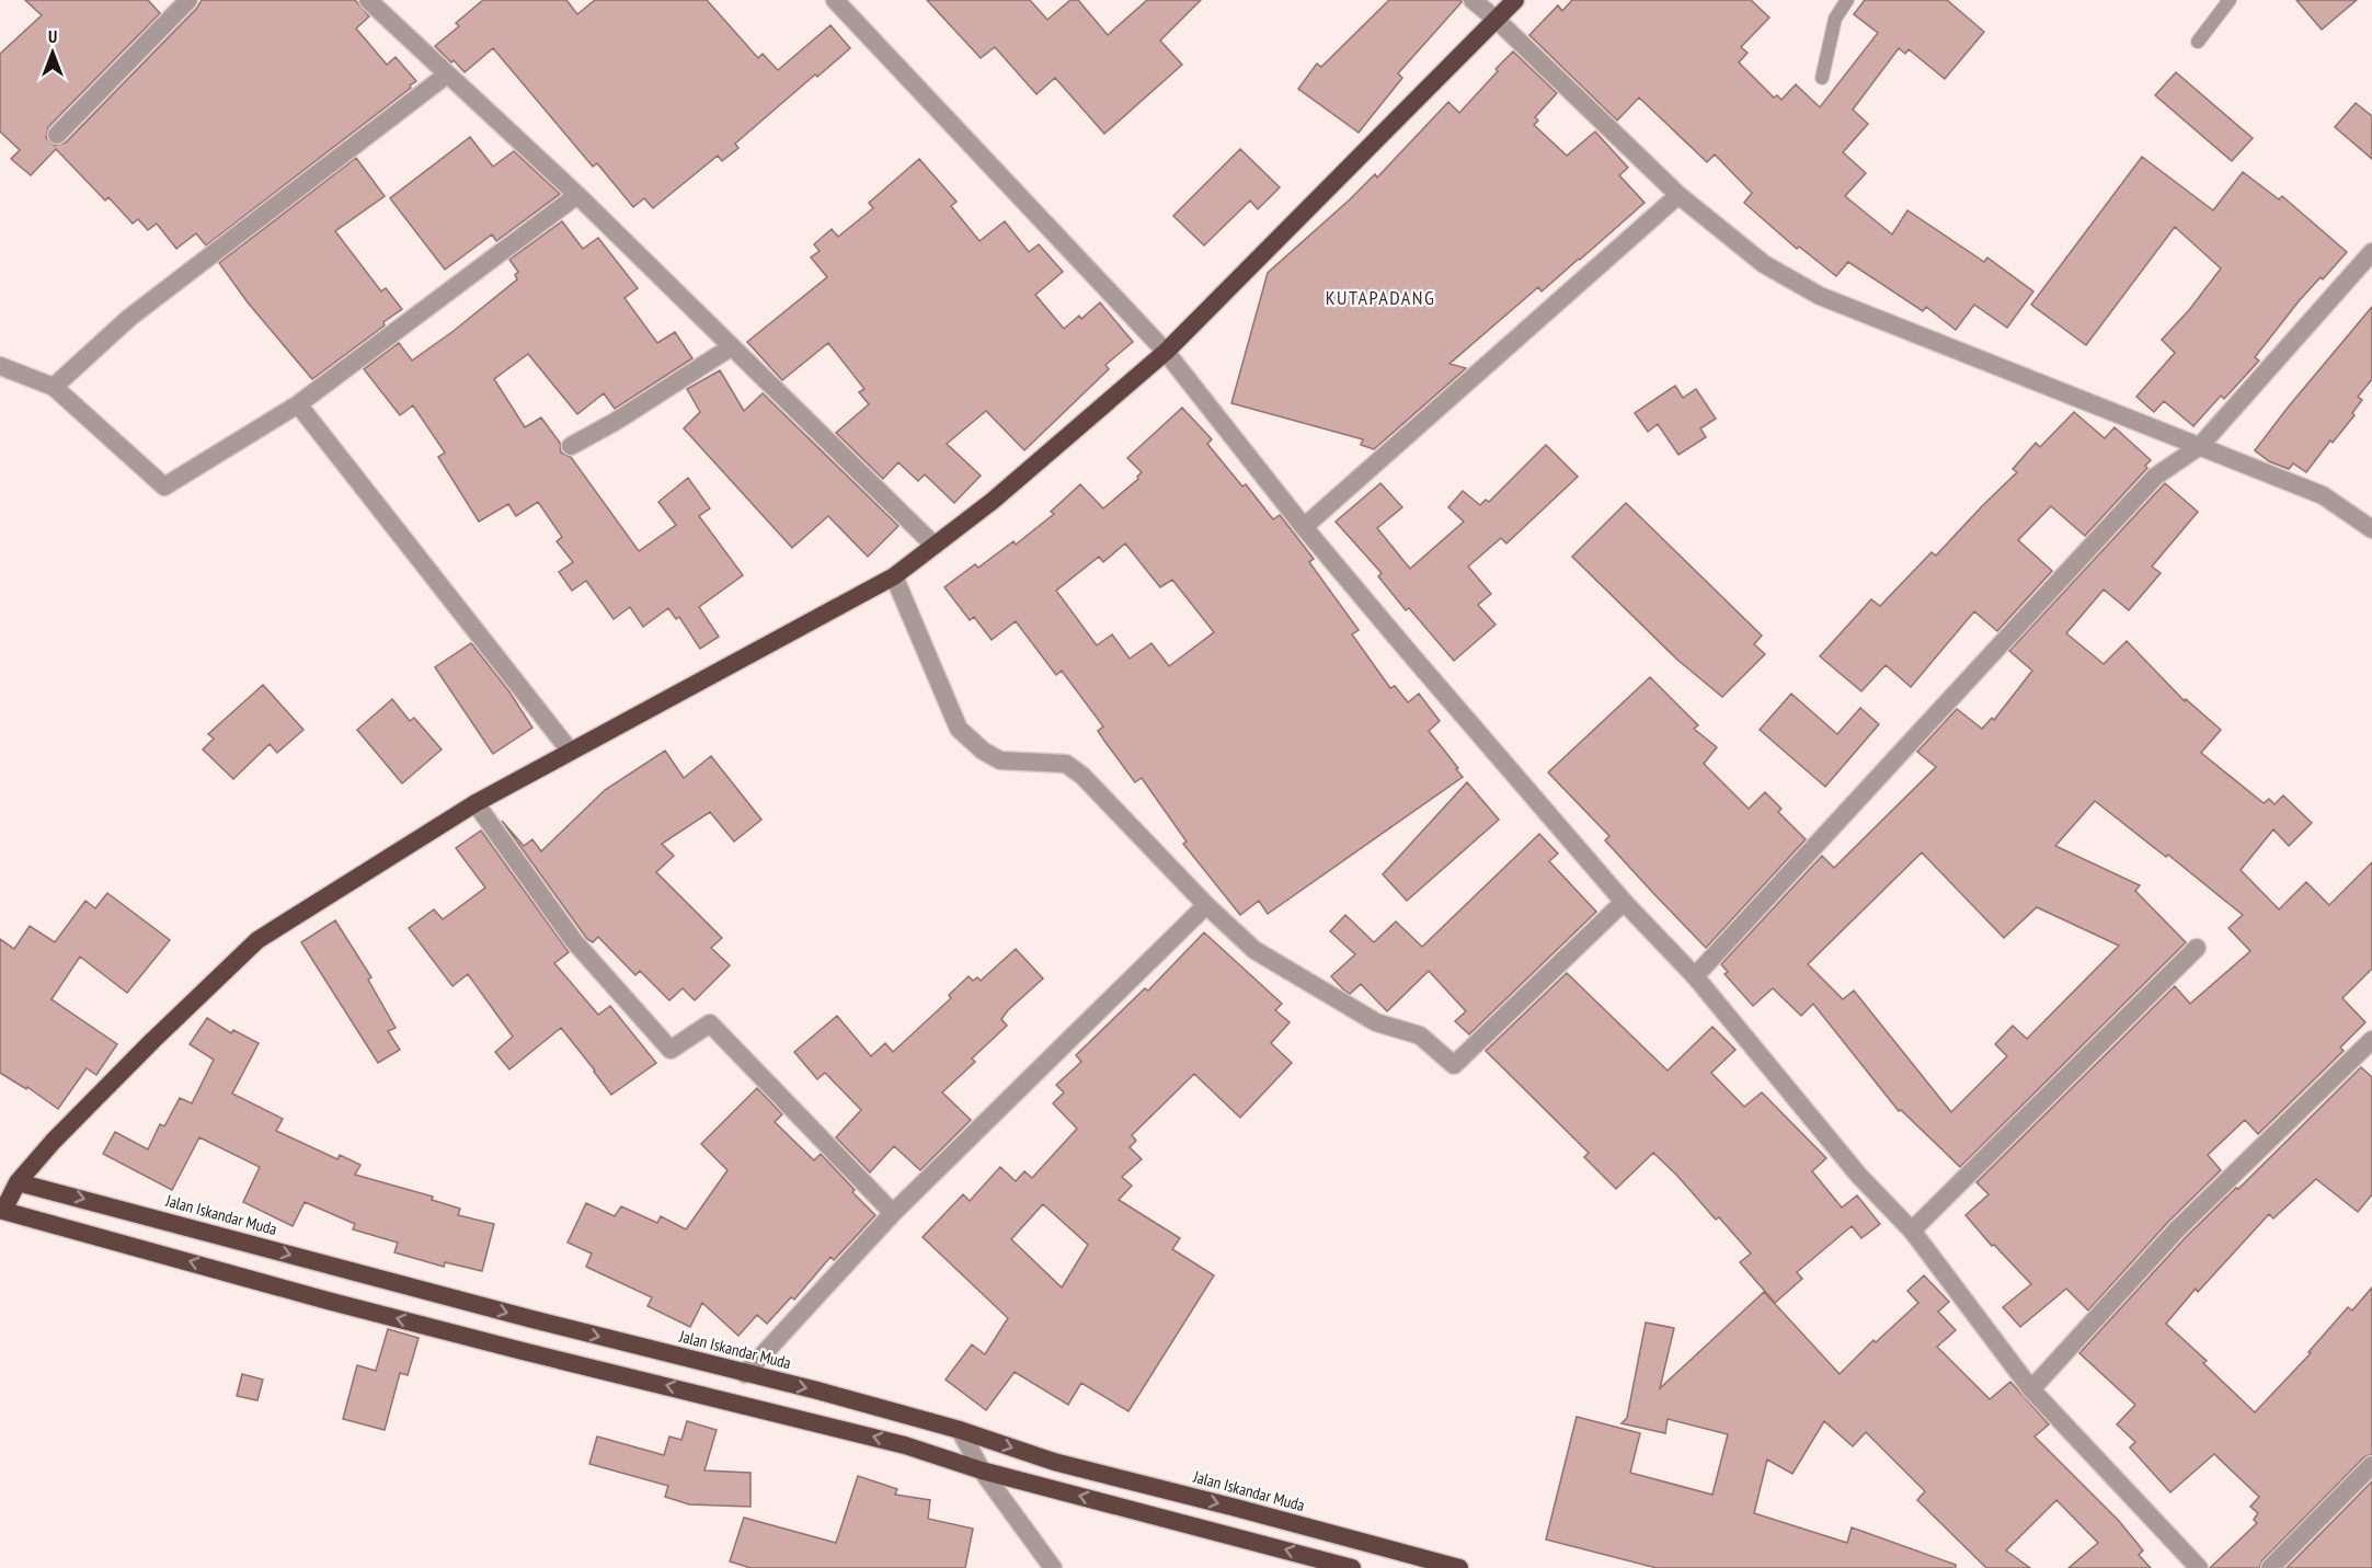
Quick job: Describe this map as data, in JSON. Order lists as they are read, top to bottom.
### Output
{
  "streets": {
    "highway": ["Jalan Iskandar Muda"]
  },
  "districts": ["KUTAPADANG"],
  "north": "top"
}
